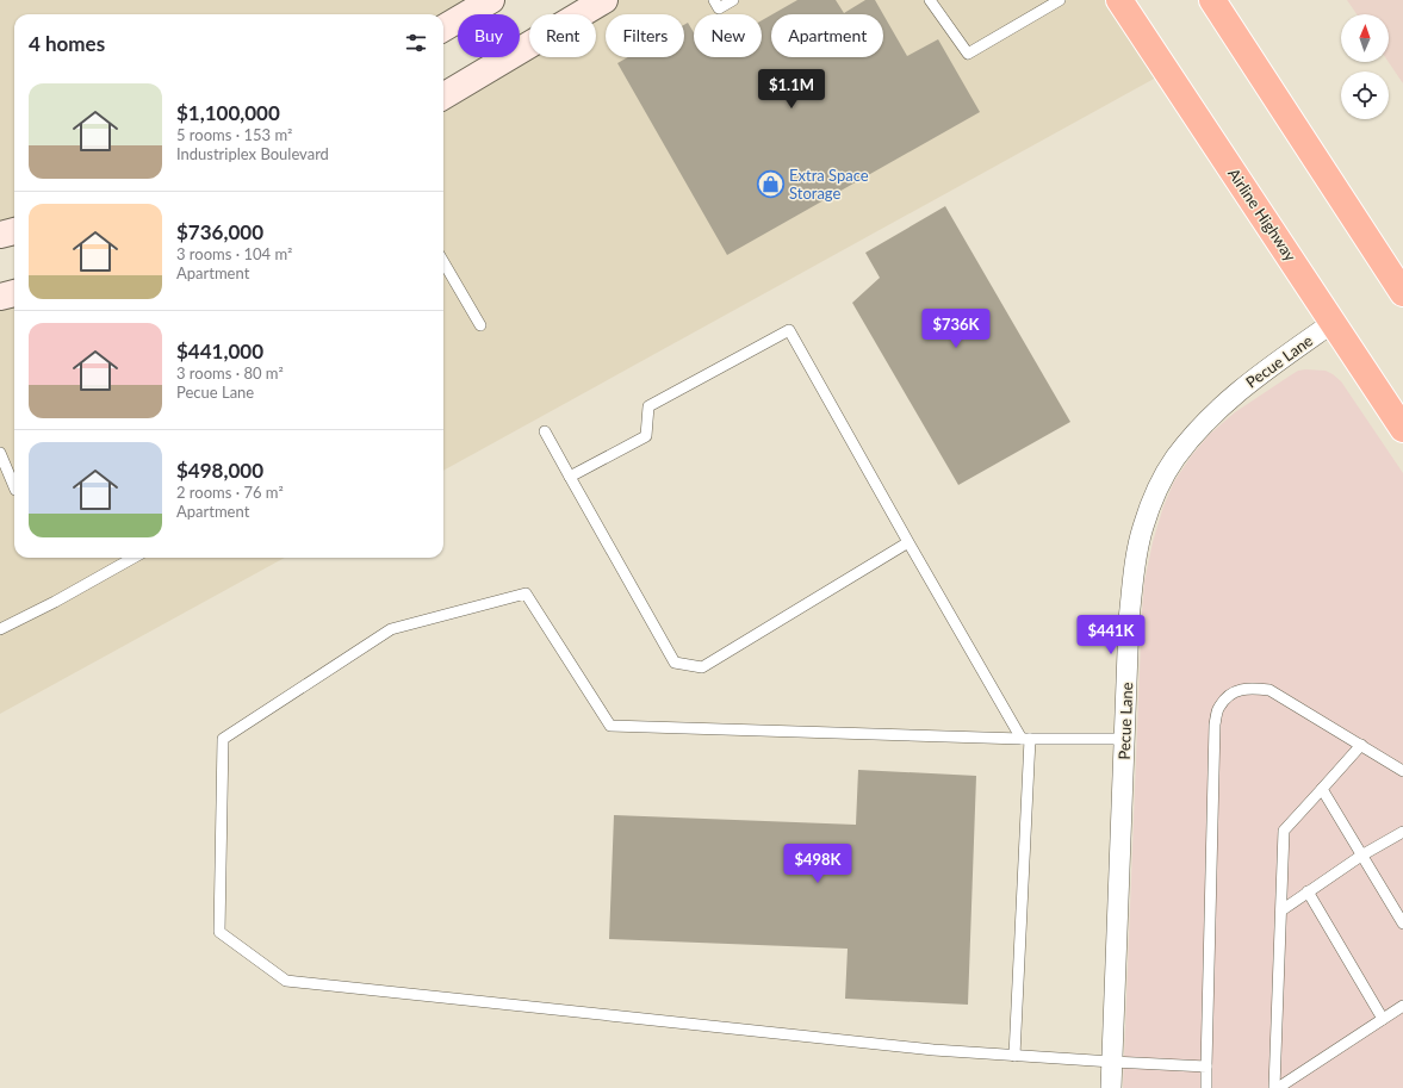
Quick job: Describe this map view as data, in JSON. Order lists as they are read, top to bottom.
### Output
{
  "streets": {
    "highway": ["Airline Highway"],
    "street": ["Pecue Lane"]
  },
  "crossings": [
    ["Airline Highway", "Pecue Lane"]
  ],
  "places": {
    "shop": ["Extra Space Storage"]
  },
  "north": "top",
  "page": {
    "chip": [
      "Buy",
      "Rent",
      "Filters",
      "New",
      "Apartment"
    ],
    "heading": "4 homes",
    "price": [
      "$1.1M",
      "$736K",
      "$441K",
      "$498K"
    ],
    "list": [
      {
        "name": "$1,100,000",
        "note": "5 rooms · 153 m² · Industriplex Boulevard"
      },
      {
        "name": "$736,000",
        "note": "3 rooms · 104 m² · Apartment"
      },
      {
        "name": "$441,000",
        "note": "3 rooms · 80 m² · Pecue Lane"
      },
      {
        "name": "$498,000",
        "note": "2 rooms · 76 m² · Apartment"
      }
    ]
  }
}
